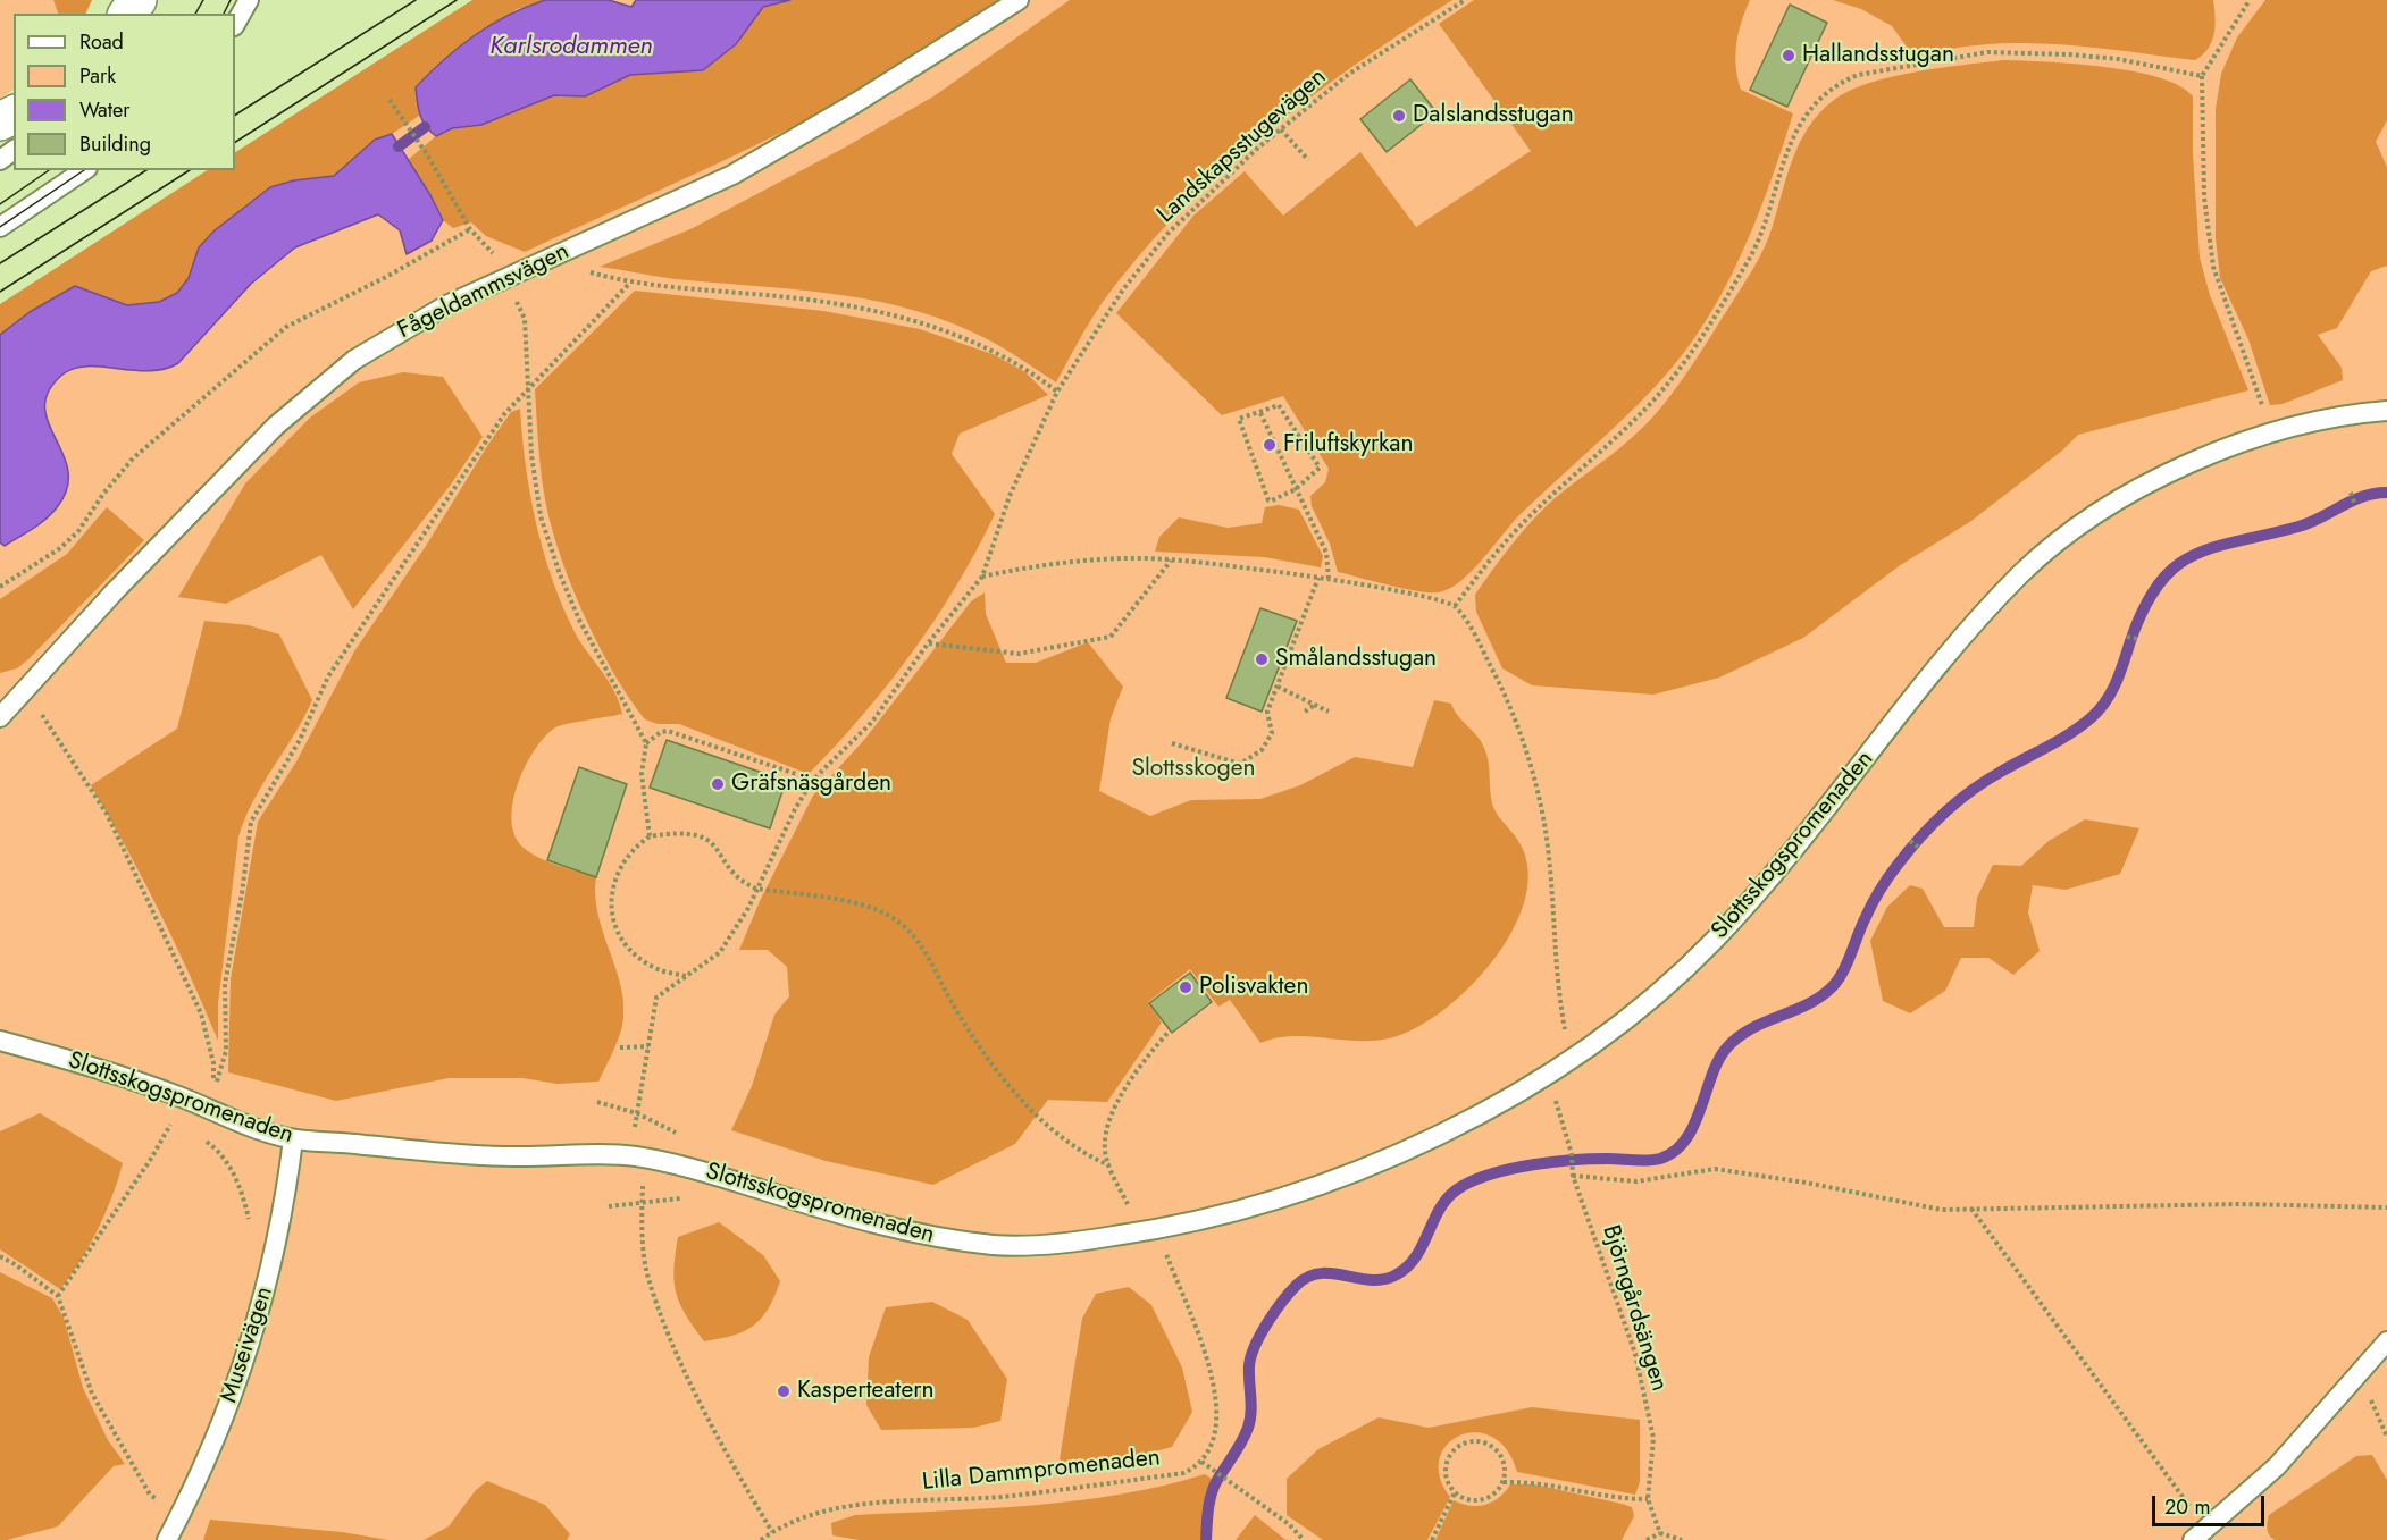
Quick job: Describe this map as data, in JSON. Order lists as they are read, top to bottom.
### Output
{
  "streets": {
    "lane": ["Fågeldammsvägen", "Slottsskogspromenaden", "Museivägen"],
    "path": ["Landskapsstugevägen", "Björngårdsängen", "Lilla Dammpromenaden"]
  },
  "crossings": [
    ["Landskapsstugevägen", "Slottsskogspromenaden"],
    ["Landskapsstugevägen", "Lilla Dammpromenaden"],
    ["Slottsskogspromenaden", "Björngårdsängen"],
    ["Slottsskogspromenaden", "Museivägen"]
  ],
  "water": ["Karlsrodammen"],
  "parks": ["Slottsskogen"],
  "places": [
    "Hallandsstugan",
    "Dalslandsstugan",
    "Friluftskyrkan",
    "Smålandsstugan",
    "Gräfsnäsgården",
    "Polisvakten",
    "Kasperteatern"
  ],
  "legend": [
    "Road",
    "Park",
    "Water",
    "Building"
  ],
  "scale_bar": "20 m"
}
